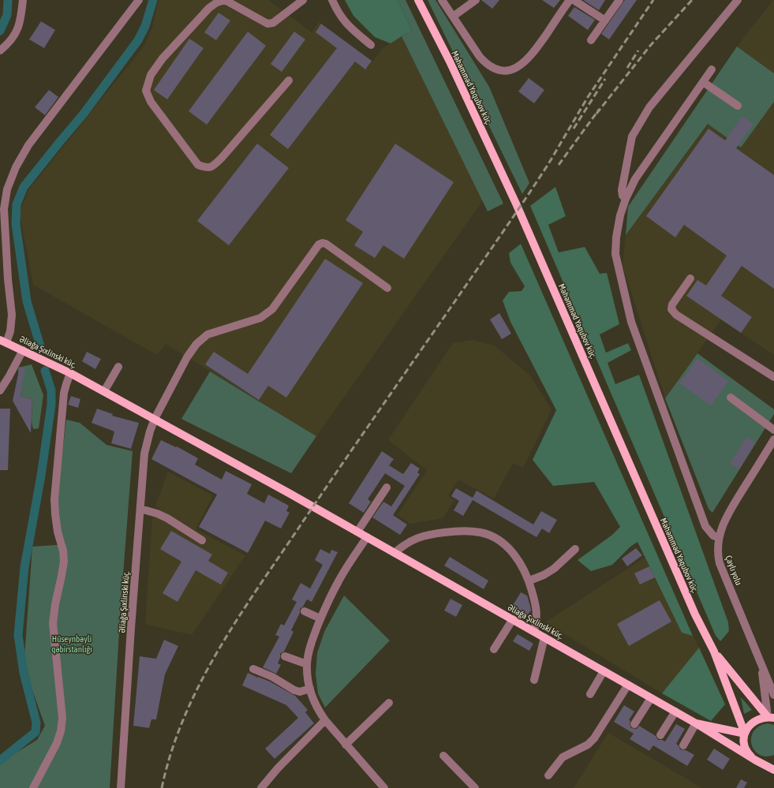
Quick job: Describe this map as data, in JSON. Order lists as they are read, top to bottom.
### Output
{
  "streets": {
    "main road": ["Məhəmməd Yaqubov küç.", "Əliağa Şıxlinski küç."],
    "street": ["Çaylı yolu"]
  },
  "parks": ["Hüseynbəyli qəbirstanlığı"]
}
